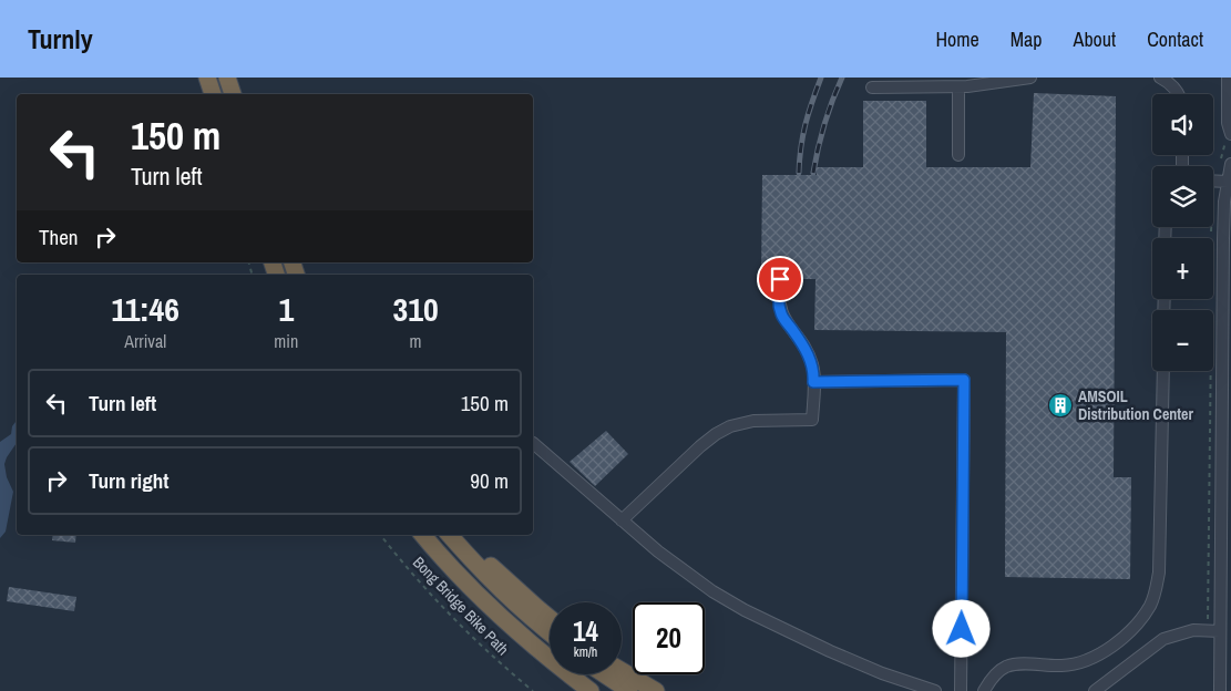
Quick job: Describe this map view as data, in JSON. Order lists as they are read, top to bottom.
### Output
{
  "streets": {
    "path": ["Bong Bridge Bike Path"]
  },
  "places": {
    "building": ["AMSOIL Distribution Center"]
  },
  "page": {
    "header": "Turnly",
    "nav": [
      "Home",
      "Map",
      "About",
      "Contact"
    ],
    "map_buttons": ["+", "−"],
    "turn": ["150 m", "Turn left"],
    "then": "Then",
    "eta": [
      "11:46",
      "Arrival",
      "1",
      "min",
      "310",
      "m"
    ],
    "list": [
      {
        "name": "Turn left",
        "value": "150 m"
      },
      {
        "name": "Turn right",
        "value": "90 m"
      }
    ],
    "speed": "14 km/h",
    "limit": "20"
  }
}
